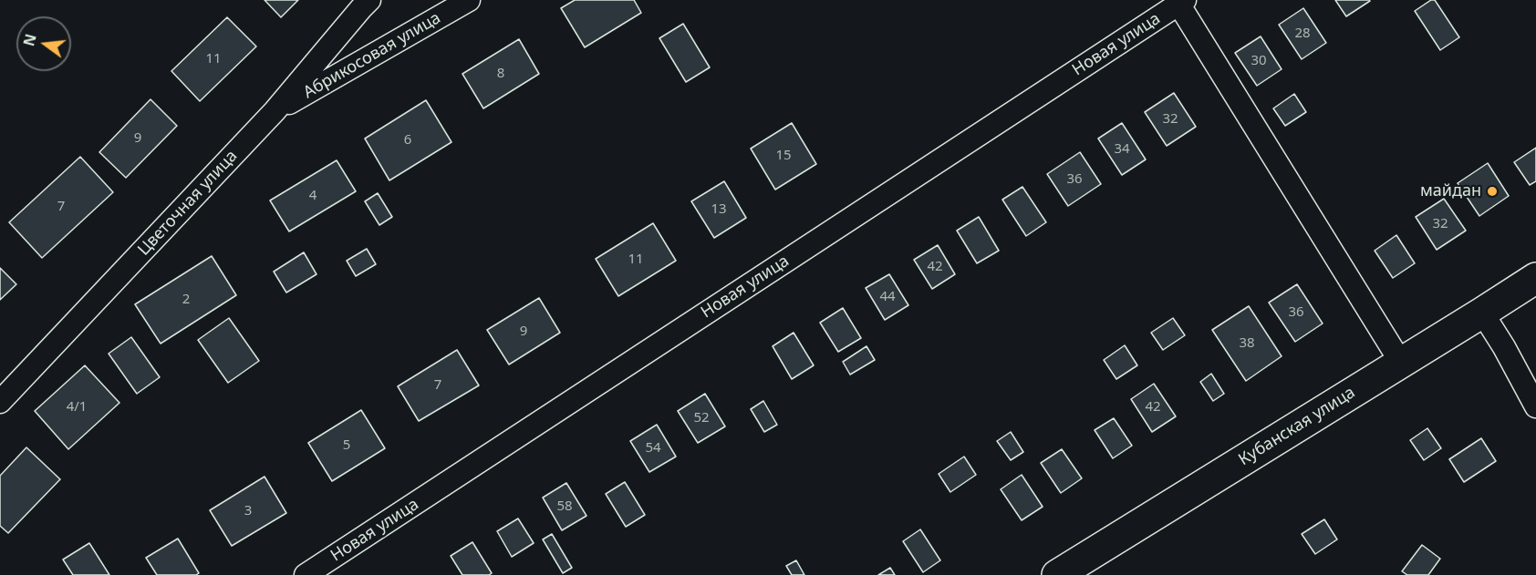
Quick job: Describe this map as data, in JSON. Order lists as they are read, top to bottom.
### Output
{
  "streets": {
    "main road": ["Кубанская улица"],
    "street": ["Новая улица", "Абрикосовая улица", "Цветочная улица"]
  },
  "crossings": [
    ["Абрикосовая улица", "Цветочная улица"]
  ],
  "places": ["майдан"],
  "house_numbers": [
    "28",
    "11",
    "30",
    "8",
    "32",
    "9",
    "6",
    "34",
    "15",
    "36",
    "4",
    "7",
    "13",
    "32",
    "11",
    "42",
    "44",
    "2",
    "36",
    "9",
    "38",
    "7",
    "4/1",
    "42",
    "52",
    "5",
    "54",
    "58",
    "3"
  ],
  "north": "left"
}
